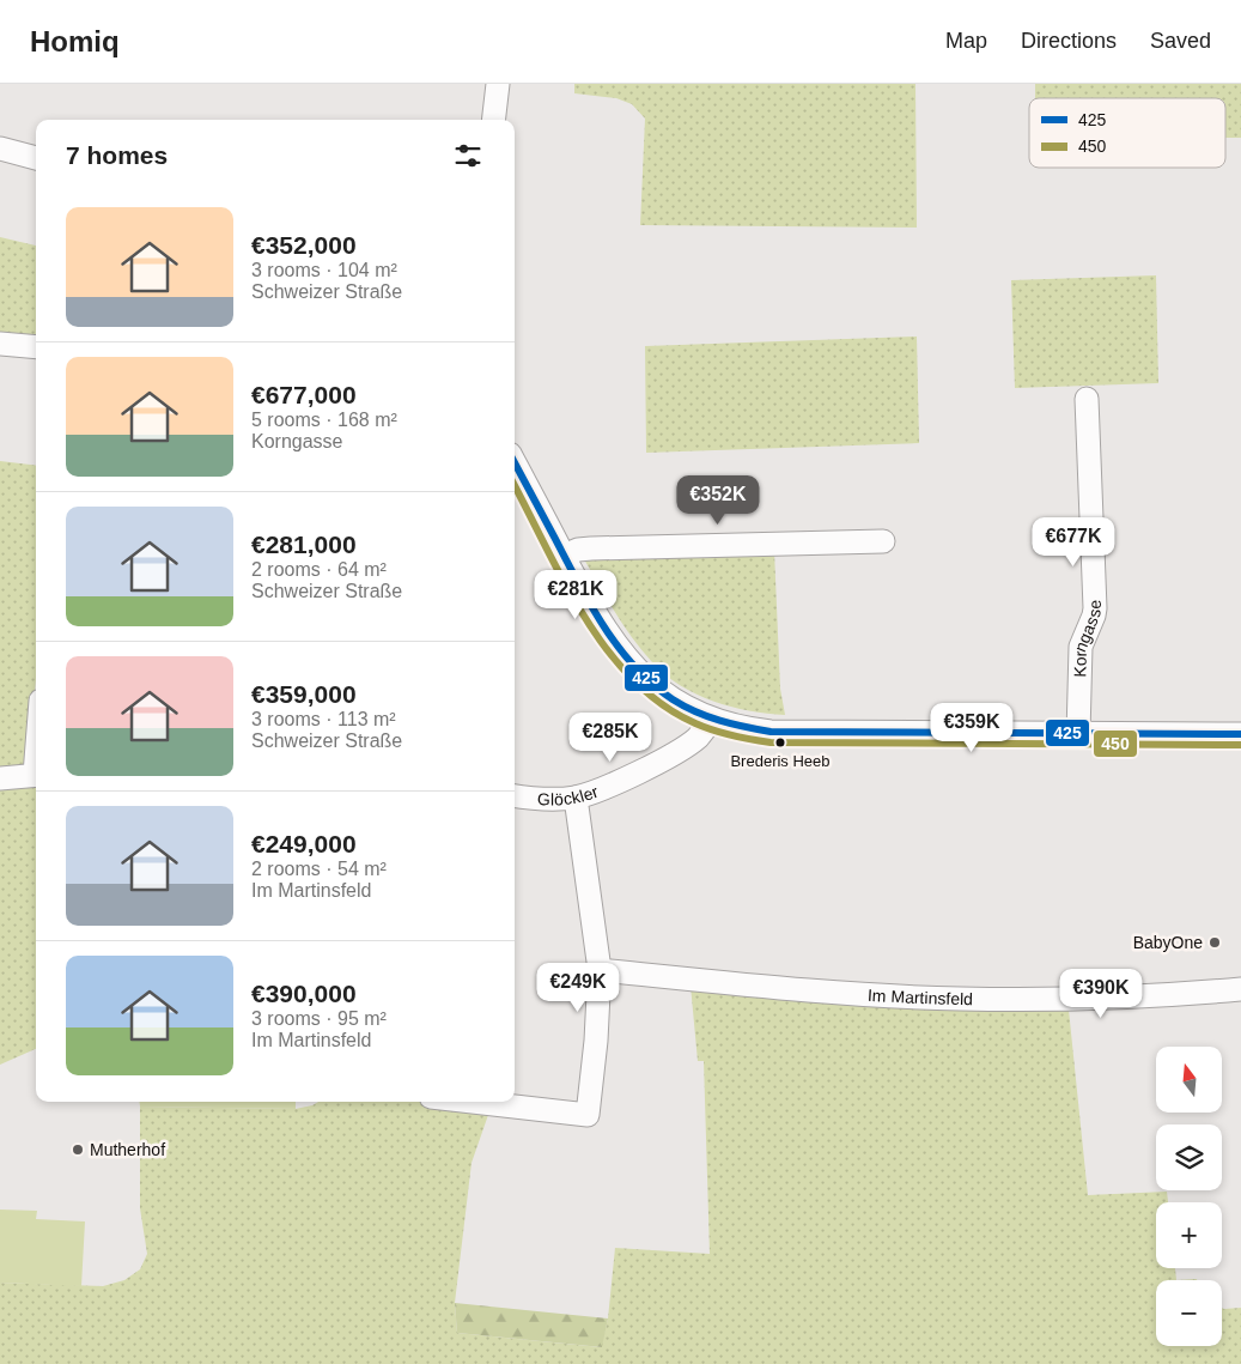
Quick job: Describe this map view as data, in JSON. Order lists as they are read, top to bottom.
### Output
{
  "streets": {
    "street": ["Korngasse", "Glöckler", "Im Martinsfeld"]
  },
  "places": ["Brederis Heeb", "BabyOne", "Mutherhof"],
  "lines": ["transit line 425", "transit line 450"],
  "legend": ["425", "450"],
  "north": "top",
  "page": {
    "header": "Homiq",
    "nav": ["Map", "Directions", "Saved"],
    "heading": "7 homes",
    "list": [
      {
        "name": "€352,000",
        "note": "3 rooms · 104 m² · Schweizer Straße"
      },
      {
        "name": "€677,000",
        "note": "5 rooms · 168 m² · Korngasse"
      },
      {
        "name": "€281,000",
        "note": "2 rooms · 64 m² · Schweizer Straße"
      },
      {
        "name": "€359,000",
        "note": "3 rooms · 113 m² · Schweizer Straße"
      },
      {
        "name": "€249,000",
        "note": "2 rooms · 54 m² · Im Martinsfeld"
      },
      {
        "name": "€390,000",
        "note": "3 rooms · 95 m² · Im Martinsfeld"
      }
    ],
    "price": [
      "€352K",
      "€677K",
      "€281K",
      "€359K",
      "€285K",
      "€249K",
      "€390K"
    ],
    "map_buttons": ["+", "−"]
  }
}
